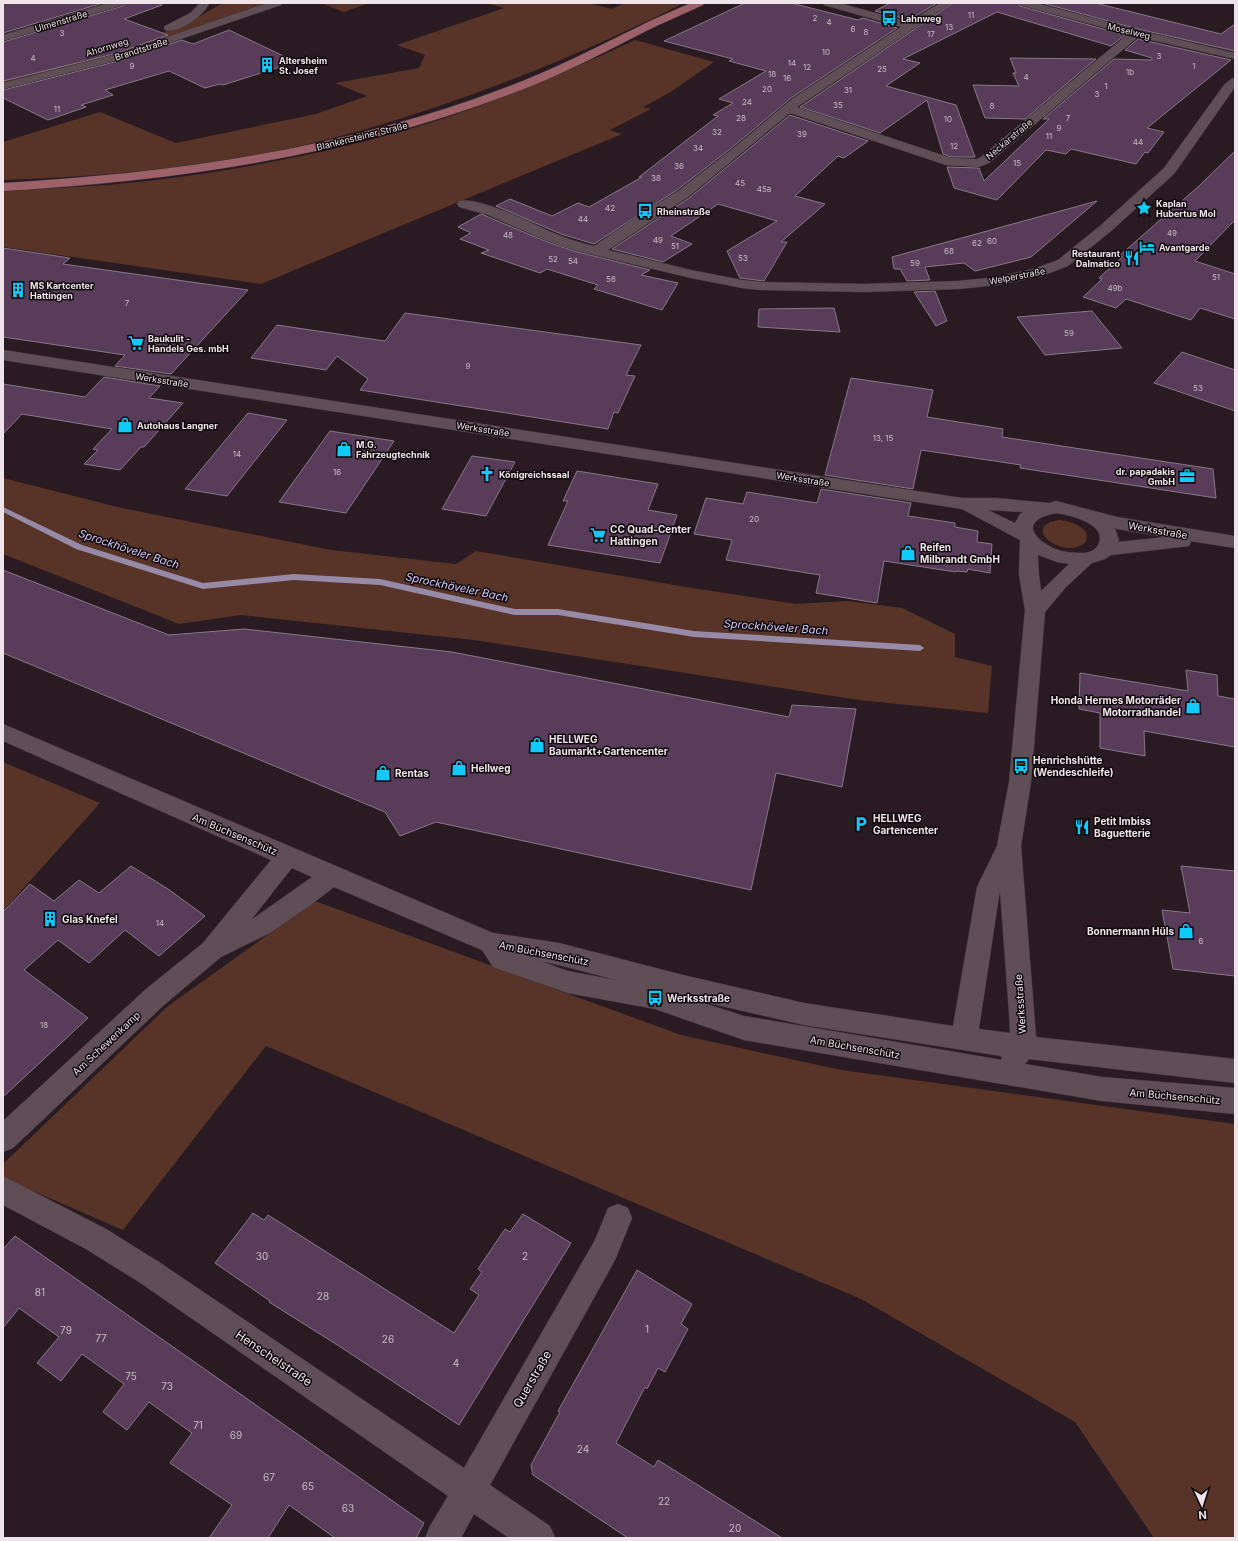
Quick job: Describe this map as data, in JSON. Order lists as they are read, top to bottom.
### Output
{
  "streets": {
    "main road": ["Blankensteiner Straße"],
    "street": [
      "Ulmenstraße",
      "Moselweg",
      "Ahornweg",
      "Brandtstraße",
      "Neckarstraße",
      "Welperstraße",
      "Werksstraße",
      "Am Büchsenschütz",
      "Am Schewenkamp",
      "Henschelstraße",
      "Querstraße"
    ]
  },
  "crossings": [
    ["Moselweg", "Neckarstraße"],
    ["Werksstraße", "Am Büchsenschütz"],
    ["Am Büchsenschütz", "Am Schewenkamp"],
    ["Henschelstraße", "Querstraße"]
  ],
  "water": ["Sprockhöveler Bach"],
  "places": {
    "bus stop": [
      "Lahnweg",
      "Rheinstraße",
      "Henrichshütte (Wendeschleife)",
      "Werksstraße"
    ],
    "building": ["Altersheim St. Josef", "MS Kartcenter Hattingen", "Glas Knefel"],
    "place": ["Kaplan Hubertus Mol"],
    "hotel": ["Avantgarde"],
    "restaurant": ["Restaurant Dalmatico", "Petit Imbiss Baguetterie"],
    "supermarket": ["Baukulit - Handels Ges. mbH", "CC Quad-Center Hattingen"],
    "shop": [
      "Autohaus Langner",
      "M.G. Fahrzeugtechnik",
      "Reifen Milbrandt GmbH",
      "Honda Hermes Motorräder Motorradhandel",
      "HELLWEG Baumarkt+Gartencenter",
      "Hellweg",
      "Rentas",
      "Bonnermann Hüls"
    ],
    "church": ["Königreichssaal"],
    "office": ["dr. papadakis GmbH"],
    "parking": ["HELLWEG Gartencenter"]
  },
  "house_numbers": [
    "11",
    "2",
    "4",
    "13",
    "6",
    "8",
    "3",
    "17",
    "10",
    "3",
    "4",
    "14",
    "9",
    "1",
    "12",
    "25",
    "1b",
    "18",
    "4",
    "16",
    "1",
    "20",
    "31",
    "3",
    "24",
    "35",
    "8",
    "11",
    "28",
    "7",
    "10",
    "9",
    "32",
    "39",
    "11",
    "44",
    "12",
    "34",
    "15",
    "36",
    "38",
    "45",
    "45a",
    "42",
    "44",
    "49",
    "48",
    "49",
    "60",
    "62",
    "51",
    "68",
    "53",
    "52",
    "54",
    "59",
    "51",
    "56",
    "49b",
    "7",
    "59",
    "9",
    "53",
    "13, 15",
    "14",
    "16",
    "20",
    "14",
    "6",
    "18",
    "30",
    "2",
    "81",
    "28",
    "1",
    "79",
    "77",
    "26",
    "4",
    "75",
    "73",
    "71",
    "69",
    "24",
    "67",
    "65",
    "22",
    "63",
    "20"
  ],
  "north": "bottom"
}
